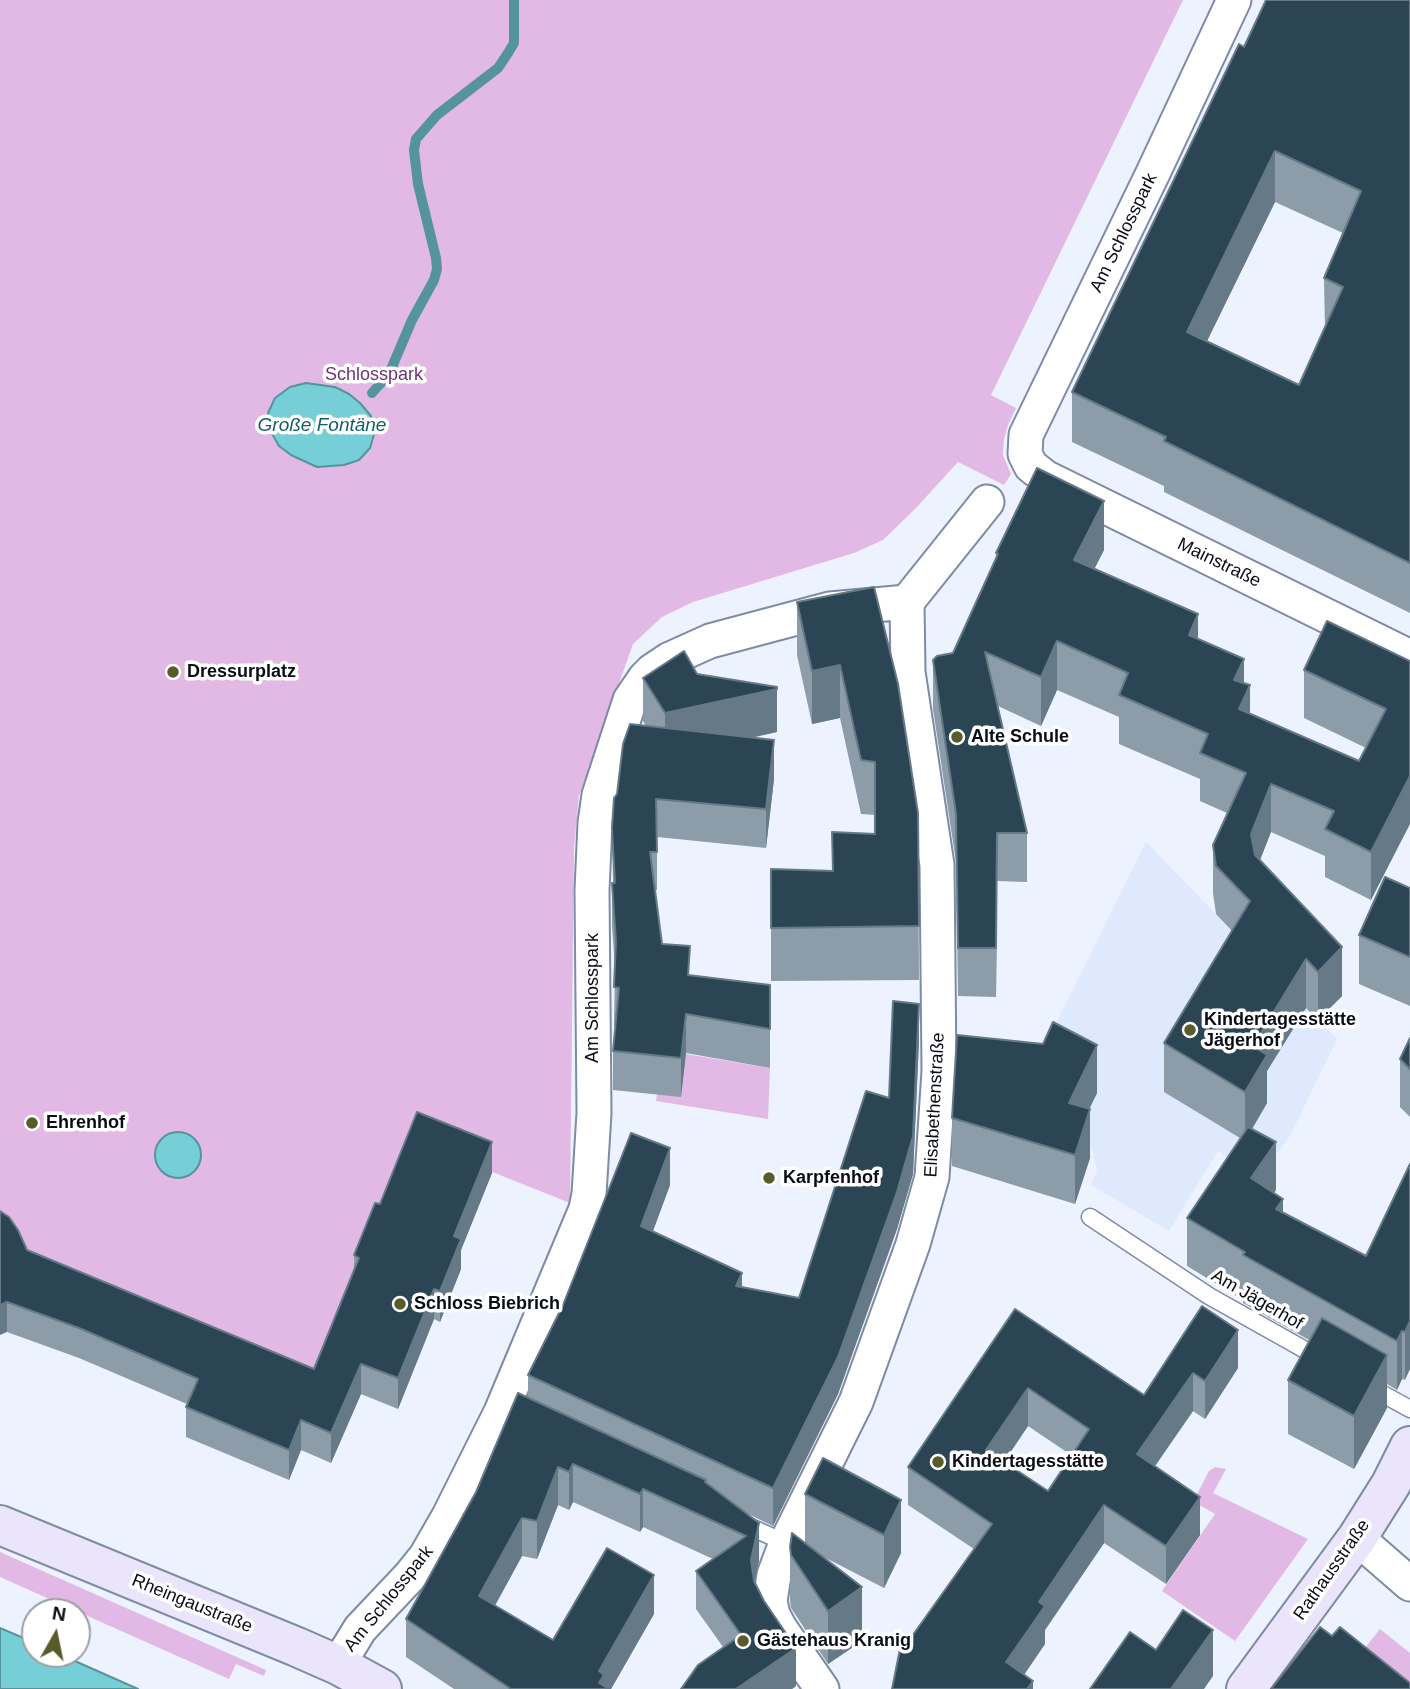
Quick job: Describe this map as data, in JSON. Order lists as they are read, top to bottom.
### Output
{
  "streets": {
    "street": [
      "Am Schlosspark",
      "Mainstraße",
      "Elisabethenstraße",
      "Rathausstraße",
      "Rheingaustraße"
    ],
    "lane": ["Am Jägerhof"]
  },
  "crossings": [
    ["Am Schlosspark", "Mainstraße"],
    ["Am Schlosspark", "Elisabethenstraße"],
    ["Am Schlosspark", "Rheingaustraße"]
  ],
  "water": ["Große Fontäne"],
  "parks": ["Schlosspark"],
  "places": [
    "Dressurplatz",
    "Alte Schule",
    "Kindertagesstätte Jägerhof",
    "Ehrenhof",
    "Karpfenhof",
    "Schloss Biebrich",
    "Kindertagesstätte",
    "Gästehaus Kranig"
  ],
  "north": "top"
}
